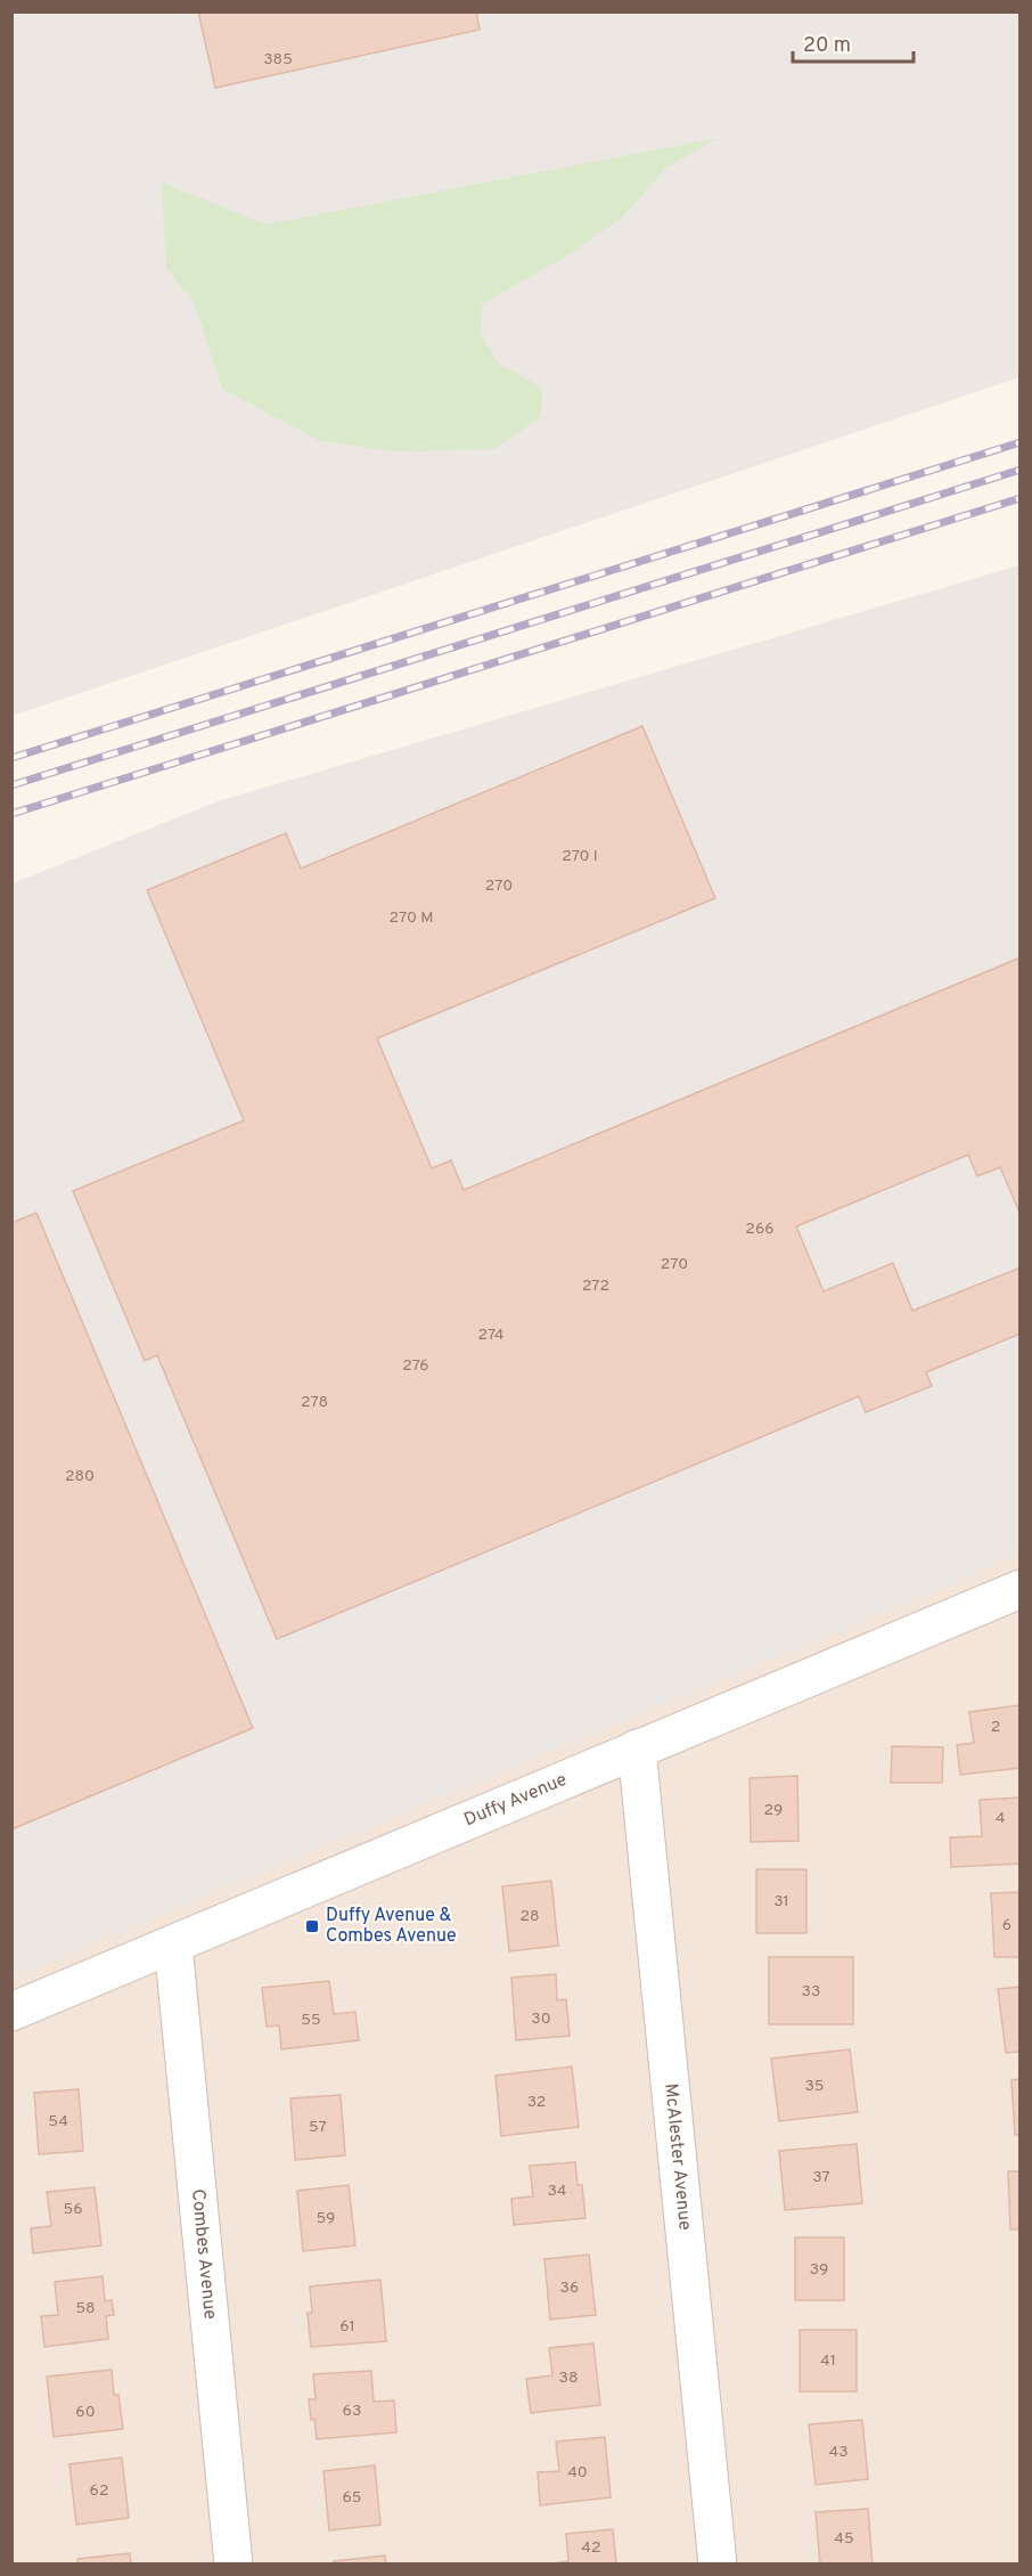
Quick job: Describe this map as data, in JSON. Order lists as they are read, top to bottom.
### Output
{
  "streets": {
    "street": ["Duffy Avenue", "McAlester Avenue", "Combes Avenue"]
  },
  "crossings": [
    ["Duffy Avenue", "McAlester Avenue"],
    ["Duffy Avenue", "Combes Avenue"]
  ],
  "places": {
    "transit": ["Duffy Avenue & Combes Avenue"]
  },
  "house_numbers": [
    "385",
    "270 I",
    "270",
    "270 M",
    "266",
    "270",
    "272",
    "274",
    "276",
    "278",
    "280",
    "2",
    "29",
    "4",
    "31",
    "28",
    "6",
    "33",
    "30",
    "55",
    "35",
    "32",
    "54",
    "57",
    "37",
    "34",
    "56",
    "59",
    "39",
    "36",
    "58",
    "61",
    "41",
    "38",
    "63",
    "60",
    "43",
    "40",
    "62",
    "65",
    "45",
    "42"
  ],
  "scale_bar": "20 m"
}
